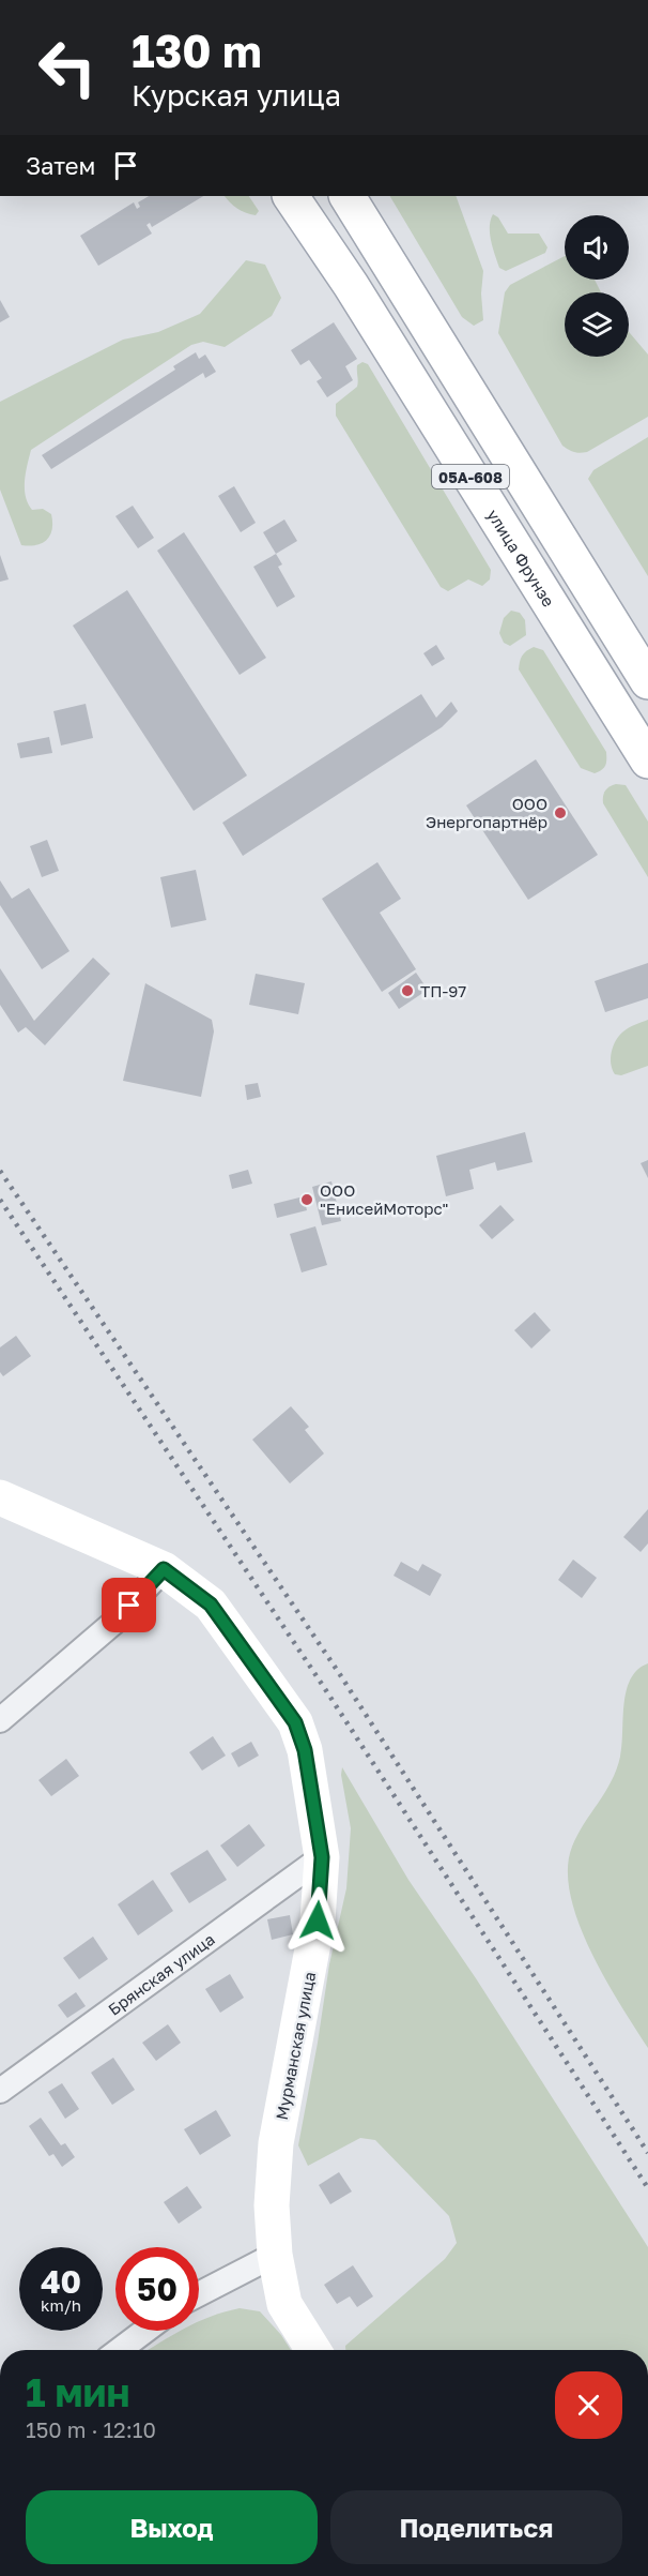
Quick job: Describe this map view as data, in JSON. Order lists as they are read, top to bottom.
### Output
{
  "streets": {
    "main road": ["05А-608", "улица Фрунзе", "Мурманская улица"],
    "street": ["Брянская улица"]
  },
  "crossings": [
    ["Брянская улица", "Мурманская улица"]
  ],
  "places": ["ООО Энергопартнёр", "ТП-97", "ООО \"ЕнисейМоторс\""],
  "page": {
    "turn": ["130 m", "Курская улица"],
    "then": "Затем",
    "speed": "40 km/h",
    "limit": "50",
    "heading": ["1 мин", "150 m · 12:10"],
    "buttons": ["Выход", "Поделиться"]
  }
}
